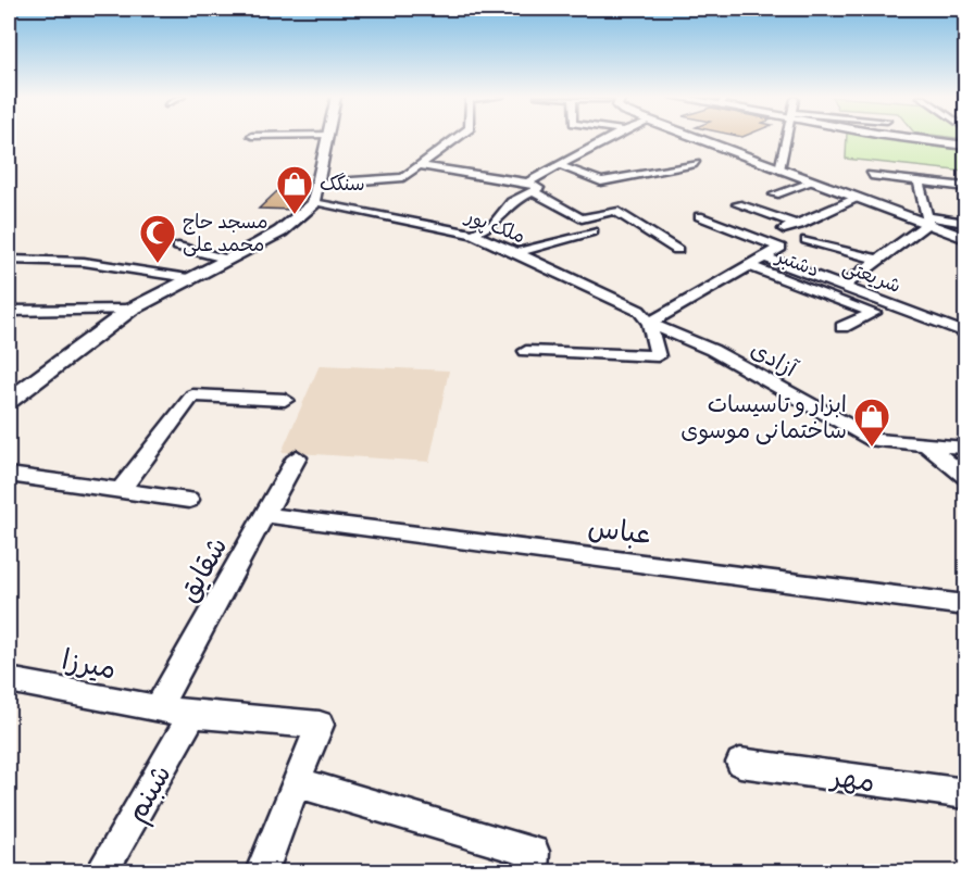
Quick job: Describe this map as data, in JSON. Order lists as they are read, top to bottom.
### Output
{
  "streets": {
    "street": [
      "ملک پور",
      "دشتبر",
      "شریعتی",
      "آزادی",
      "عباس",
      "شقایق",
      "میرزا",
      "مهر",
      "شبنم"
    ]
  },
  "crossings": [
    ["ملک پور", "آزادی"],
    ["عباس", "شقایق"],
    ["شقایق", "میرزا"],
    ["میرزا", "شبنم"]
  ],
  "places": {
    "shop": ["سنگک", "ابزار و تاسیسات ساختمانی موسوی"],
    "mosque": ["مسجد حاج محمد علی"]
  }
}
